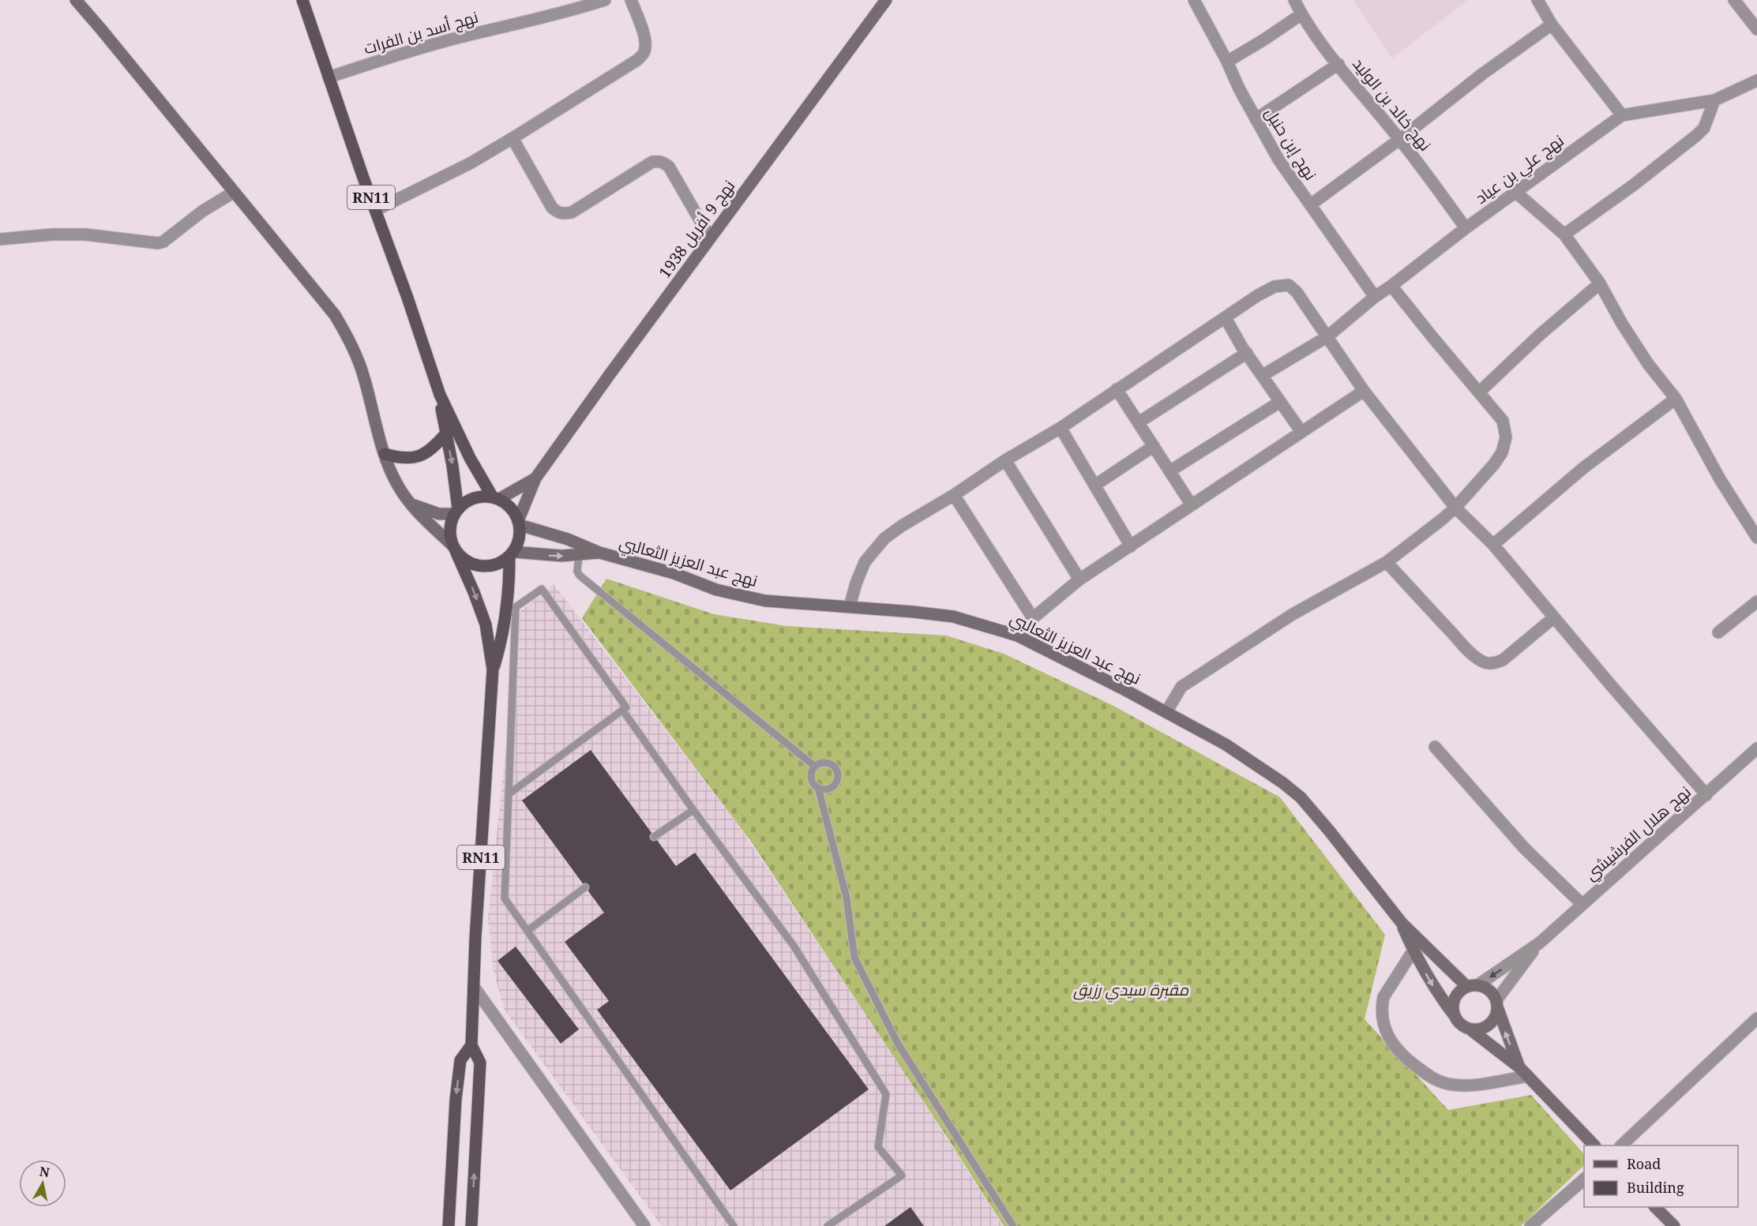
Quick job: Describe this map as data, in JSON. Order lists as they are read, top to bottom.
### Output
{
  "streets": {
    "main road": ["RN11"],
    "street": [
      "نهج أسد بن الفرات",
      "نهج خالد بن الوليد",
      "نهج إبن حنبل",
      "نهج علي بن عياد",
      "نهج 9 أفريل 1938",
      "نهج عبد العزيز الثعالبي",
      "نهج هلال الفرشيشي"
    ]
  },
  "crossings": [
    ["نهج أسد بن الفرات", "RN11"],
    ["نهج خالد بن الوليد", "نهج علي بن عياد"],
    ["نهج إبن حنبل", "نهج علي بن عياد"],
    ["نهج عبد العزيز الثعالبي", "نهج هلال الفرشيشي"]
  ],
  "parks": ["مقبرة سيدي رزيق"],
  "legend": ["Road", "Building"],
  "north": "top"
}
